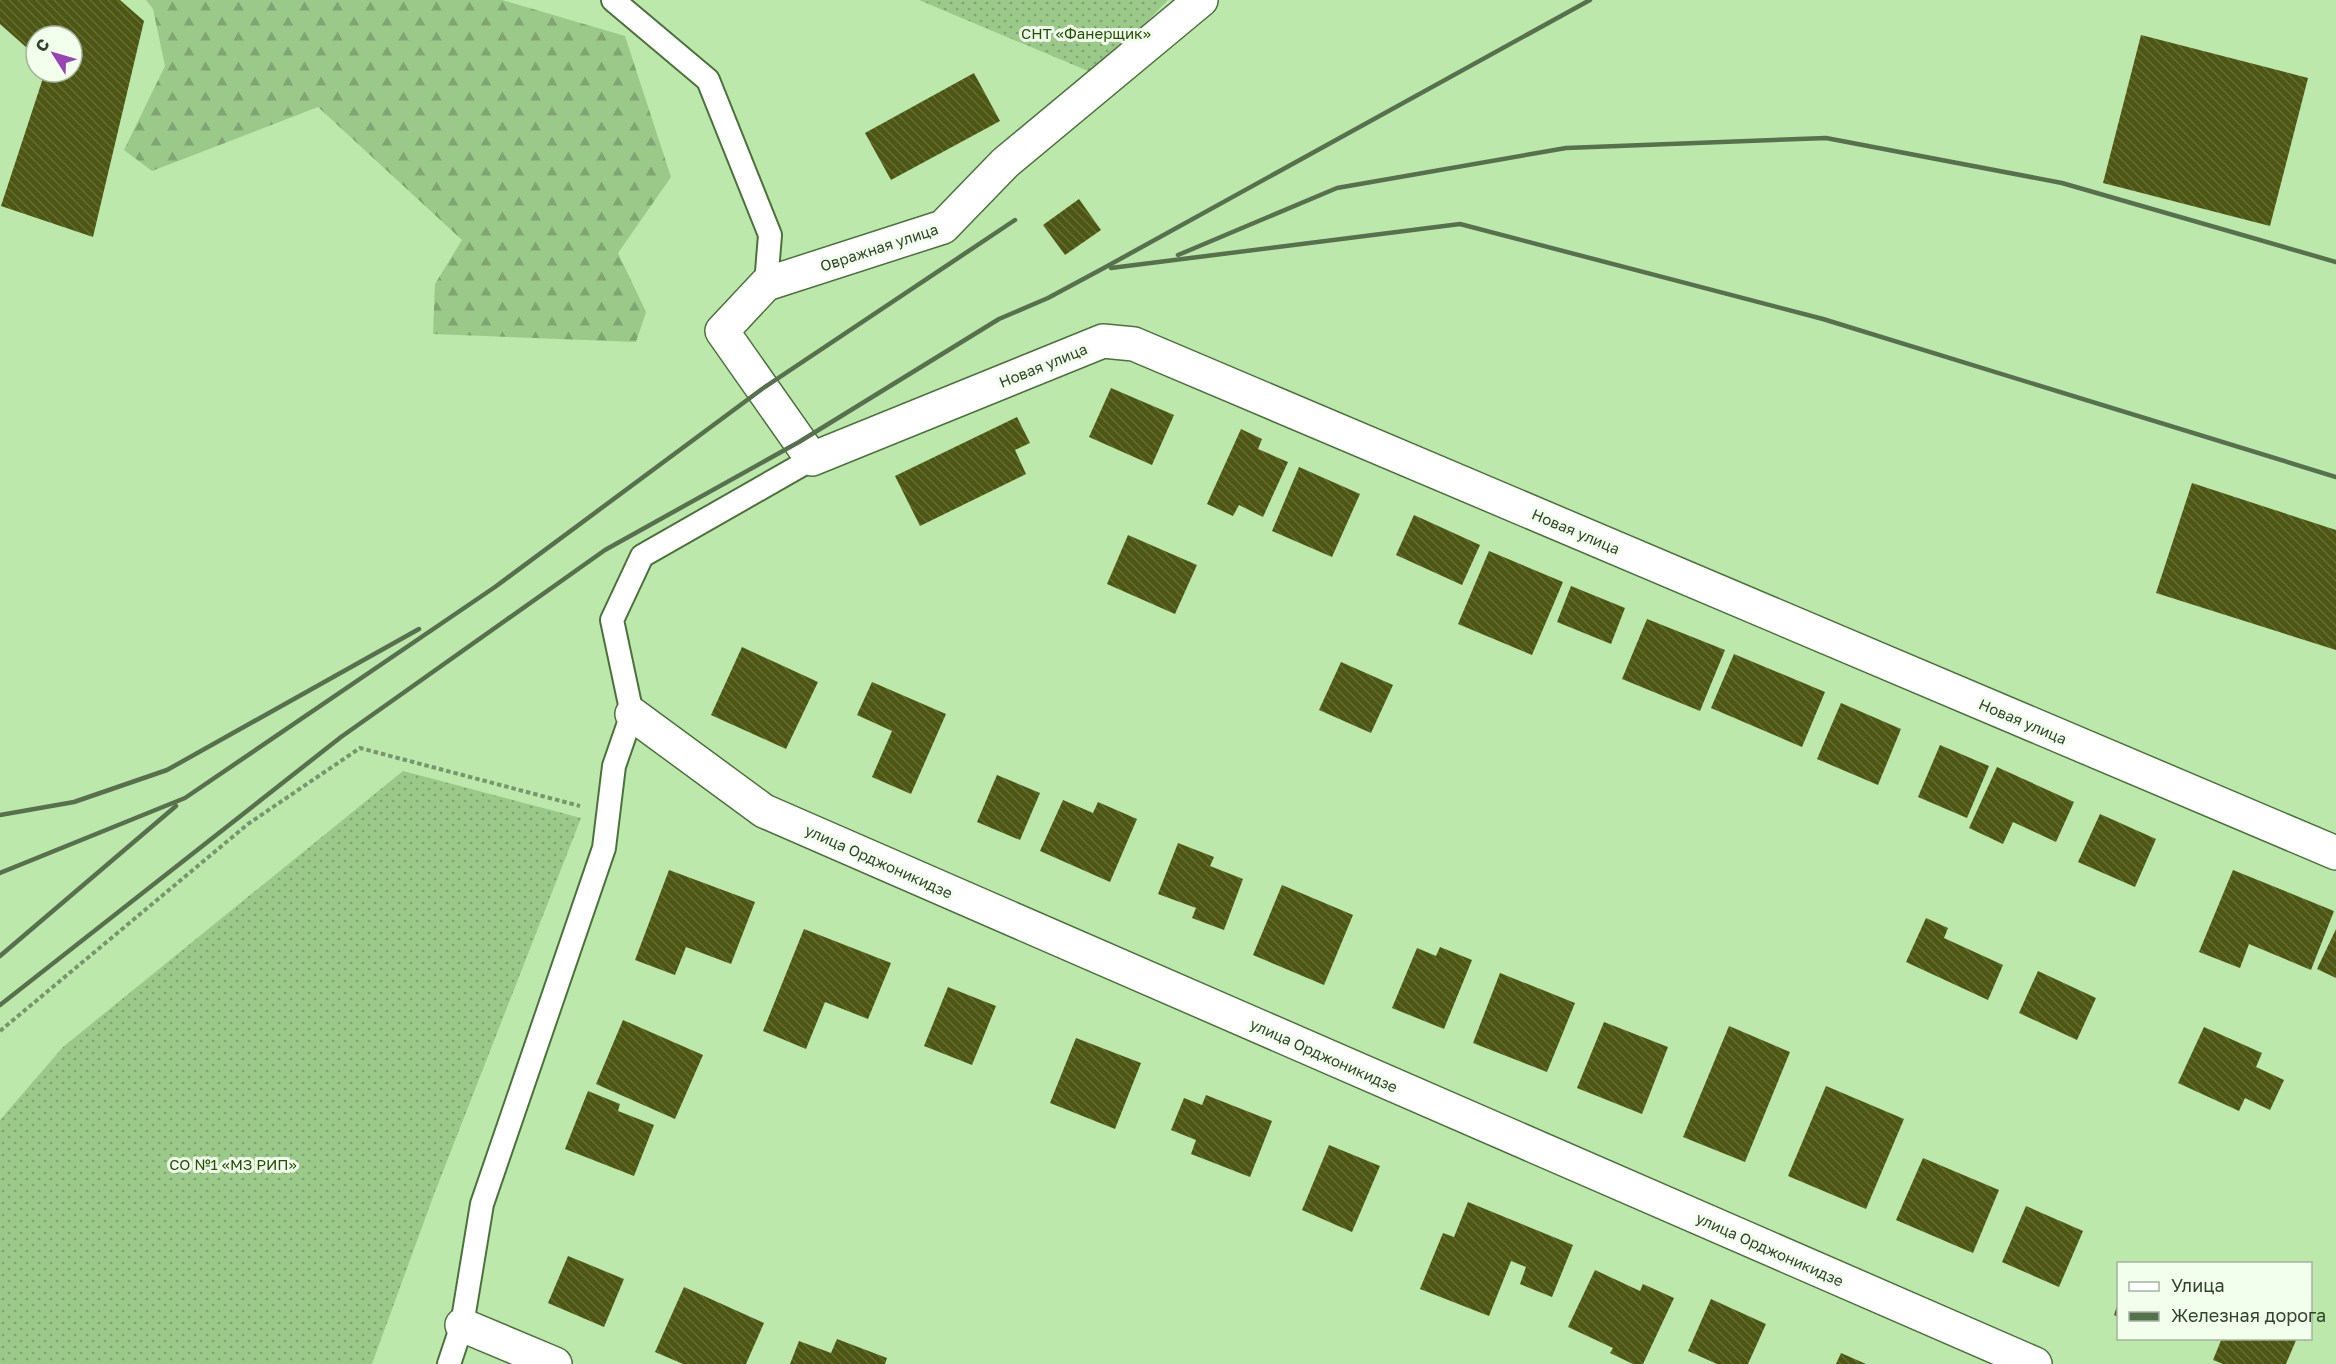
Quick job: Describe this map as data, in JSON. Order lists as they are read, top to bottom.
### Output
{
  "streets": {
    "street": ["Овражная улица", "Новая улица", "улица Орджоникидзе"]
  },
  "crossings": [
    ["Овражная улица", "Новая улица"]
  ],
  "parks": ["СНТ «Фанерщик»", "СО №1 «МЗ РИП»"],
  "legend": ["Улица", "Железная дорога"],
  "north": "top left"
}
